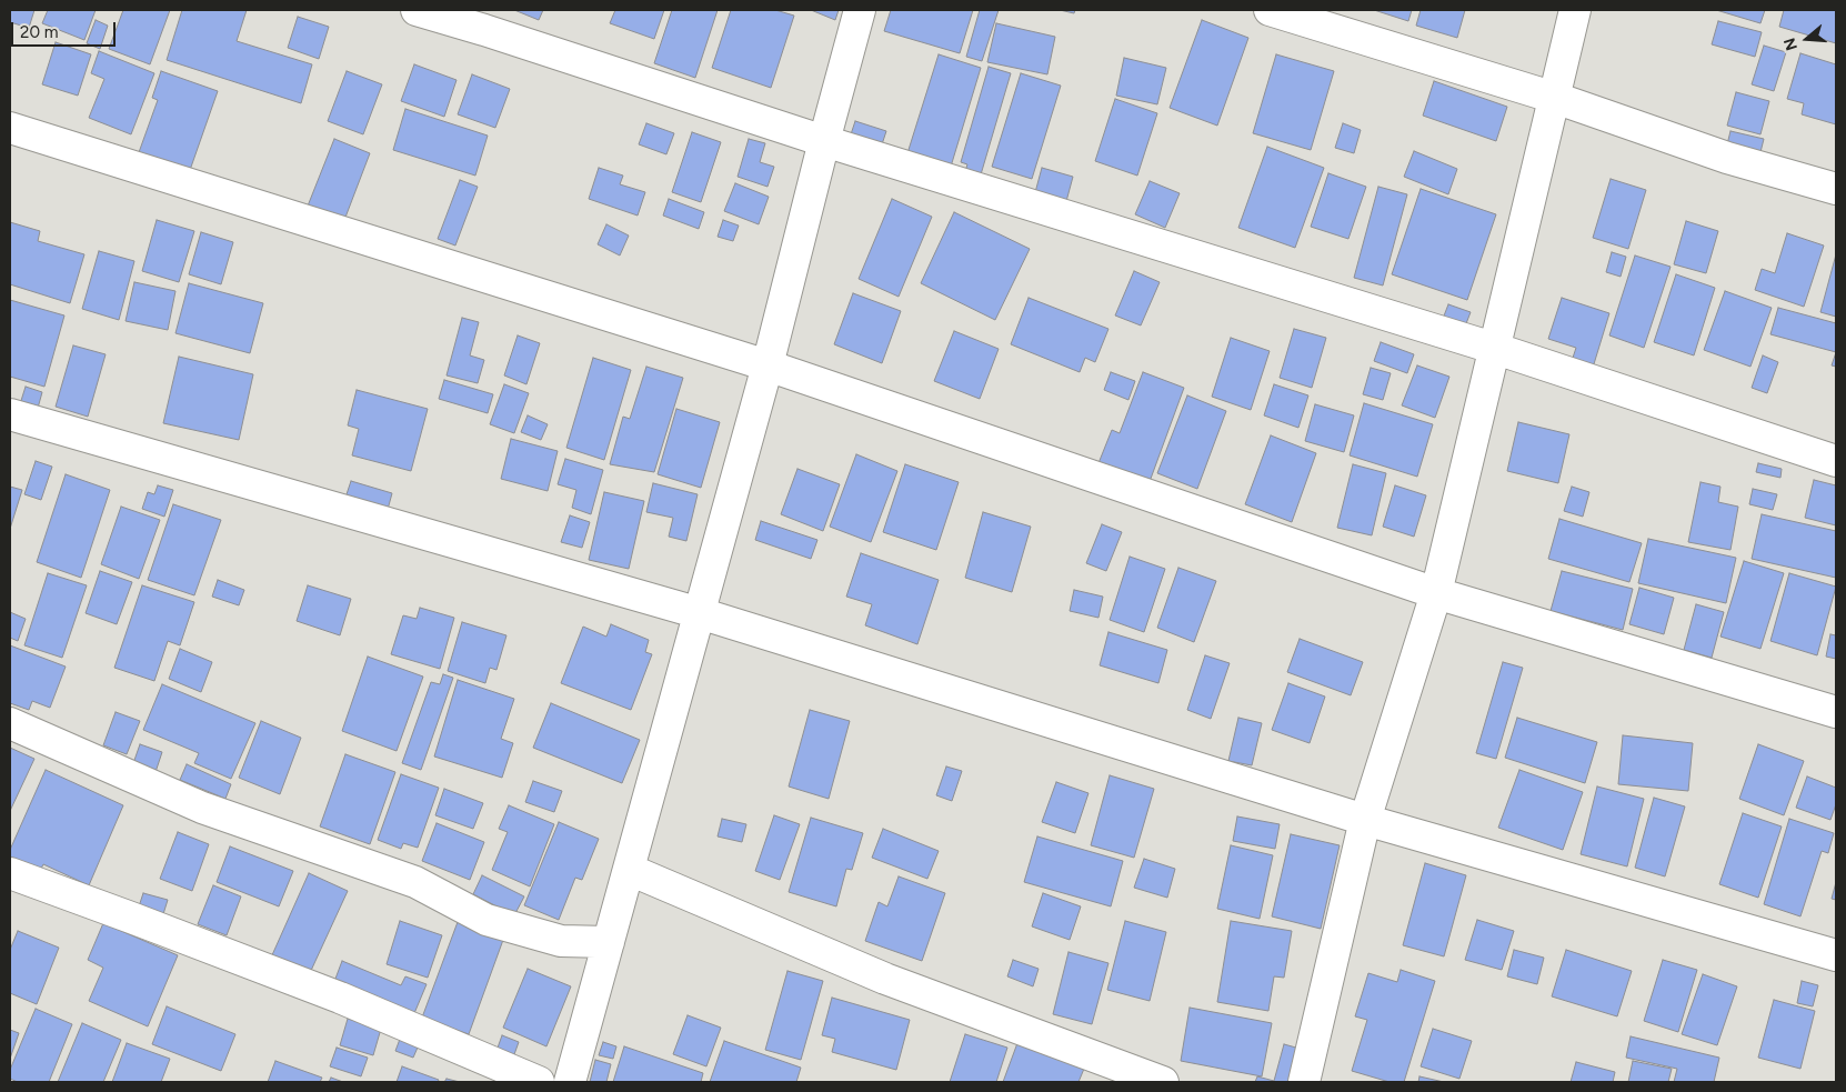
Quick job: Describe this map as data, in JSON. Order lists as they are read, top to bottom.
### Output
{
  "scale_bar": "20 m",
  "north": "left"
}
